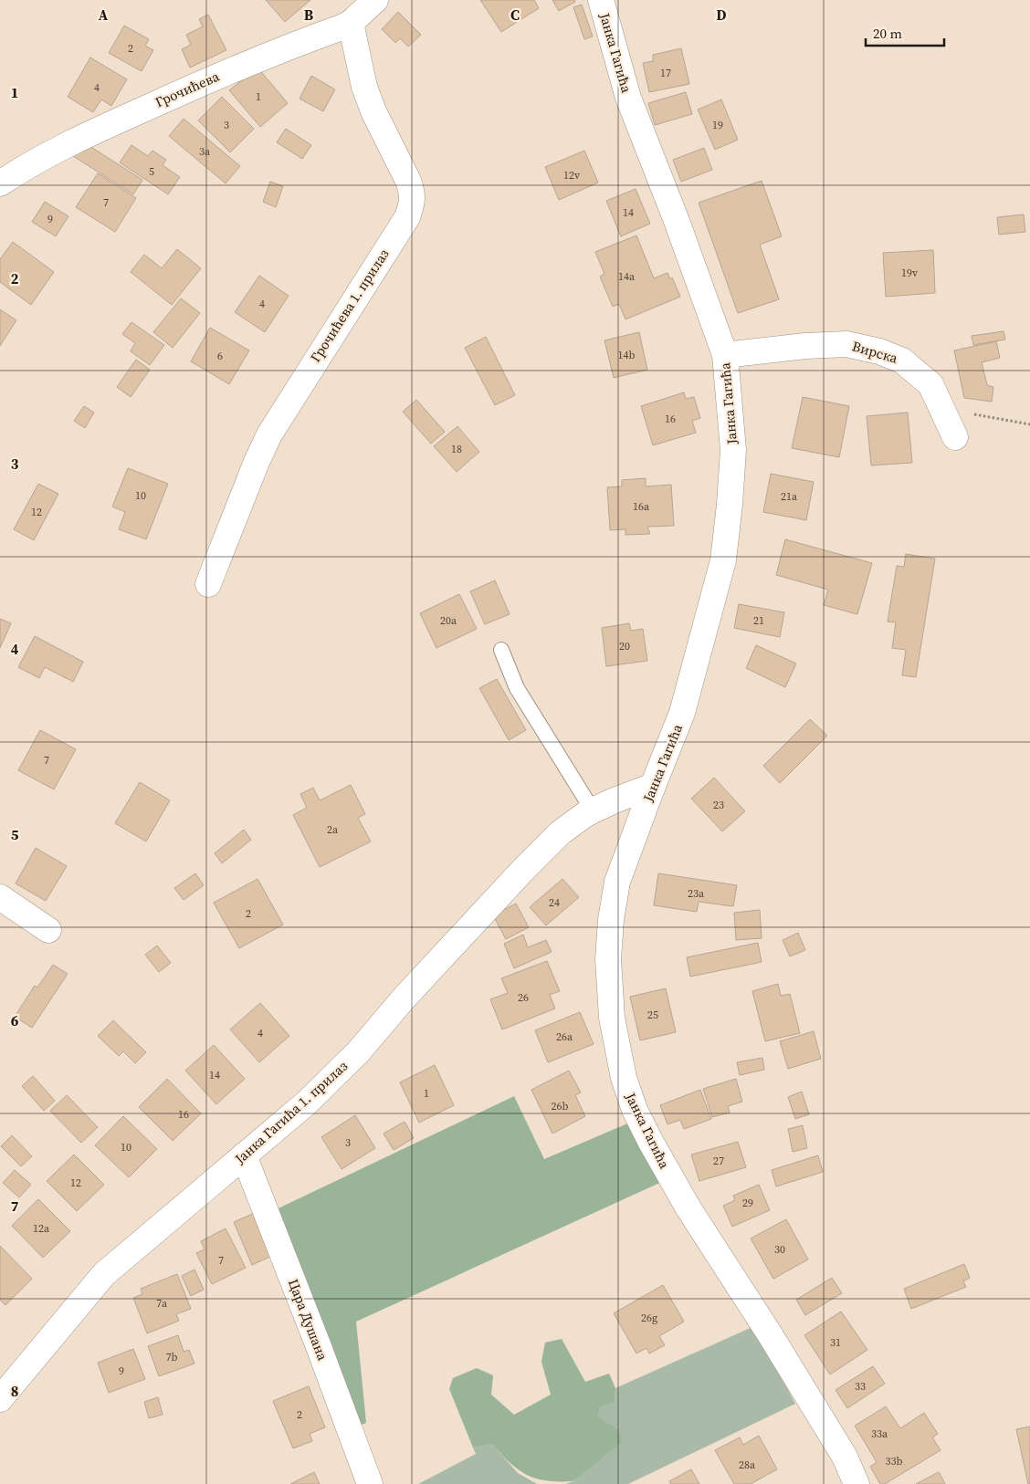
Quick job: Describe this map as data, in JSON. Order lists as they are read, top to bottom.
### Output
{
  "streets": {
    "street": [
      "Јанка Гагића",
      "Грочићева",
      "Грочићева 1. прилаз",
      "Вирска",
      "Јанка Гагића 1. прилаз",
      "Цара Душана"
    ]
  },
  "crossings": [
    ["Јанка Гагића", "Вирска"],
    ["Јанка Гагића", "Јанка Гагића 1. прилаз"],
    ["Грочићева", "Грочићева 1. прилаз"],
    ["Јанка Гагића 1. прилаз", "Цара Душана"]
  ],
  "house_numbers": [
    "2",
    "17",
    "4",
    "1",
    "3",
    "19",
    "3a",
    "5",
    "12v",
    "7",
    "14",
    "9",
    "19v",
    "14a",
    "4",
    "14b",
    "6",
    "16",
    "18",
    "10",
    "21a",
    "16a",
    "12",
    "20a",
    "21",
    "20",
    "7",
    "23",
    "2a",
    "23a",
    "24",
    "2",
    "26",
    "25",
    "4",
    "26a",
    "14",
    "1",
    "26b",
    "16",
    "3",
    "10",
    "27",
    "12",
    "29",
    "12a",
    "30",
    "7",
    "7a",
    "26g",
    "31",
    "7b",
    "9",
    "33",
    "2",
    "33a",
    "33b",
    "28a"
  ],
  "scale_bar": "20 m",
  "grid": {
    "columns": [
      "A",
      "B",
      "C",
      "D"
    ],
    "rows": [
      "1",
      "2",
      "3",
      "4",
      "5",
      "6",
      "7",
      "8"
    ]
  }
}
